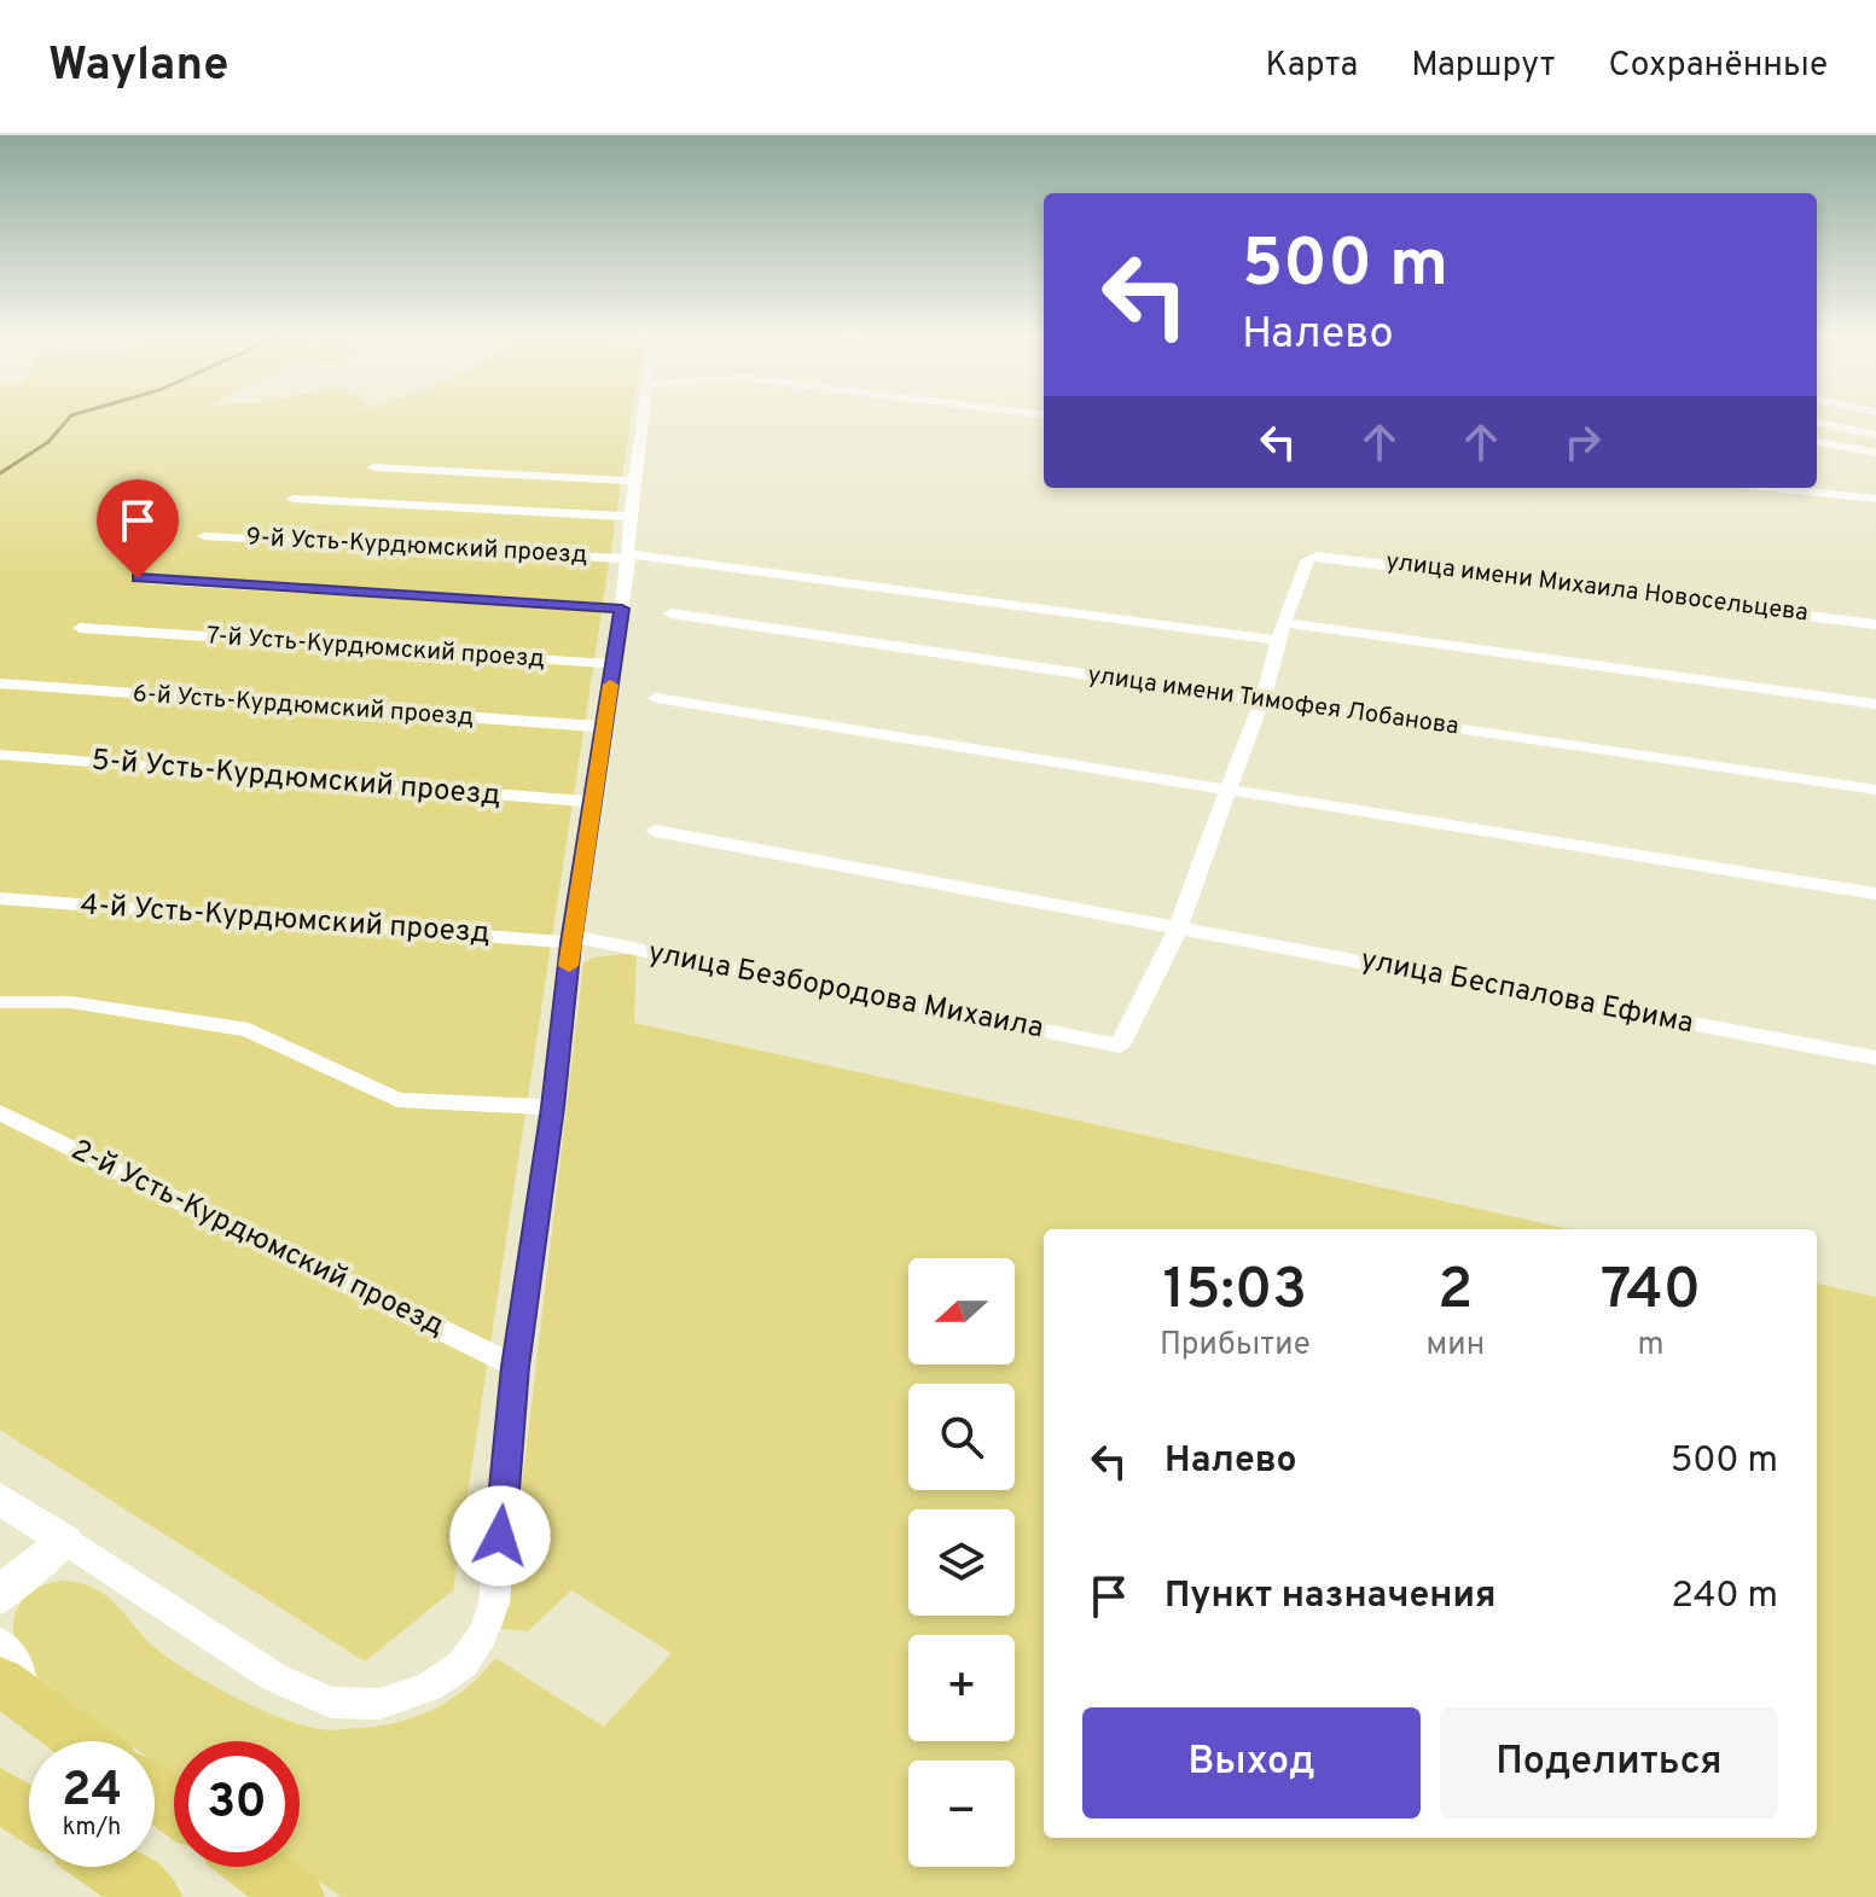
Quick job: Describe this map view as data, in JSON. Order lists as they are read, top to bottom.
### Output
{
  "streets": {
    "street": [
      "9-й Усть-Курдюмский проезд",
      "улица имени Михаила Новосельцева",
      "7-й Усть-Курдюмский проезд",
      "улица имени Тимофея Лобанова",
      "6-й Усть-Курдюмский проезд",
      "5-й Усть-Курдюмский проезд",
      "4-й Усть-Курдюмский проезд",
      "улица Безбородова Михаила",
      "улица Беспалова Ефима",
      "2-й Усть-Курдюмский проезд"
    ]
  },
  "crossings": [
    ["9-й Усть-Курдюмский проезд", "улица имени Михаила Новосельцева"],
    ["4-й Усть-Курдюмский проезд", "улица Безбородова Михаила"],
    ["улица Безбородова Михаила", "улица Беспалова Ефима"]
  ],
  "north": "left",
  "page": {
    "header": "Waylane",
    "nav": ["Карта", "Маршрут", "Сохранённые"],
    "turn": ["500 m", "Налево"],
    "eta": [
      "15:03",
      "Прибытие",
      "2",
      "мин",
      "740",
      "m"
    ],
    "map_buttons": ["+", "−"],
    "list": [
      {
        "name": "Налево",
        "value": "500 m"
      },
      {
        "name": "Пункт назначения",
        "value": "240 m"
      }
    ],
    "buttons": ["Выход", "Поделиться"],
    "speed": "24 km/h",
    "limit": "30"
  }
}
